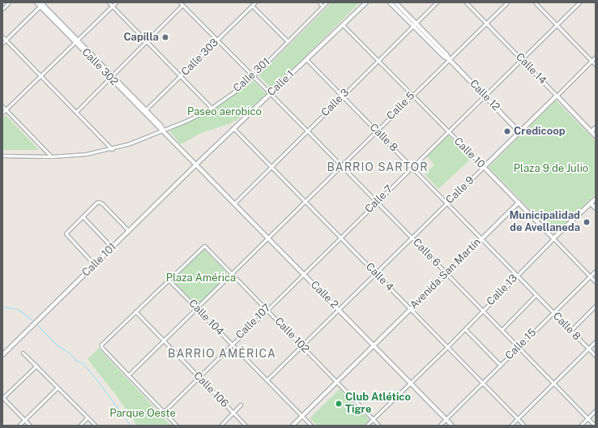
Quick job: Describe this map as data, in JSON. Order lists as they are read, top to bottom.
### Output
{
  "streets": {
    "street": [
      "Calle 303",
      "Calle 302",
      "Calle 14",
      "Calle 301",
      "Calle 1",
      "Calle 12",
      "Calle 3",
      "Calle 5",
      "Calle 8",
      "Calle 10",
      "Calle 9",
      "Calle 7",
      "Calle 6",
      "Calle 101",
      "Avenida San Martín",
      "Calle 4",
      "Calle 13",
      "Calle 2",
      "Calle 104",
      "Calle 107",
      "Calle 102",
      "Calle 15",
      "Calle 106"
    ]
  },
  "crossings": [
    ["Calle 303", "Calle 302"],
    ["Calle 303", "Calle 6"],
    ["Calle 302", "Calle 301"],
    ["Calle 302", "Calle 1"],
    ["Calle 302", "Calle 101"],
    ["Calle 302", "Calle 2"],
    ["Calle 14", "Calle 5"],
    ["Calle 14", "Calle 9"],
    ["Calle 14", "Calle 7"],
    ["Calle 301", "Calle 6"],
    ["Calle 1", "Calle 8"],
    ["Calle 1", "Calle 10"],
    ["Calle 1", "Calle 6"],
    ["Calle 1", "Calle 101"],
    ["Calle 1", "Calle 4"],
    ["Calle 1", "Calle 2"],
    ["Calle 12", "Calle 3"],
    ["Calle 12", "Calle 5"],
    ["Calle 12", "Calle 9"],
    ["Calle 12", "Calle 7"],
    ["Calle 3", "Calle 8"],
    ["Calle 3", "Calle 10"],
    ["Calle 3", "Calle 6"],
    ["Calle 3", "Calle 4"],
    ["Calle 3", "Calle 2"],
    ["Calle 5", "Calle 8"],
    ["Calle 5", "Calle 10"],
    ["Calle 5", "Calle 6"],
    ["Calle 5", "Calle 4"],
    ["Calle 5", "Calle 2"],
    ["Calle 5", "Calle 104"],
    ["Calle 5", "Calle 102"],
    ["Calle 5", "Calle 106"],
    ["Calle 8", "Calle 9"],
    ["Calle 8", "Calle 7"],
    ["Calle 8", "Avenida San Martín"],
    ["Calle 8", "Calle 13"],
    ["Calle 8", "Calle 15"],
    ["Calle 10", "Calle 9"],
    ["Calle 10", "Calle 7"],
    ["Calle 10", "Avenida San Martín"],
    ["Calle 10", "Calle 13"],
    ["Calle 10", "Calle 15"],
    ["Calle 9", "Calle 6"],
    ["Calle 9", "Calle 4"],
    ["Calle 9", "Calle 2"],
    ["Calle 9", "Calle 104"],
    ["Calle 9", "Calle 102"],
    ["Calle 7", "Calle 6"],
    ["Calle 7", "Calle 4"],
    ["Calle 7", "Calle 2"],
    ["Calle 7", "Calle 107"],
    ["Calle 6", "Avenida San Martín"],
    ["Calle 6", "Calle 13"],
    ["Calle 6", "Calle 15"],
    ["Calle 101", "Calle 2"],
    ["Avenida San Martín", "Calle 4"],
    ["Avenida San Martín", "Calle 2"],
    ["Avenida San Martín", "Calle 104"],
    ["Avenida San Martín", "Calle 102"],
    ["Calle 4", "Calle 13"],
    ["Calle 4", "Calle 15"],
    ["Calle 13", "Calle 2"],
    ["Calle 13", "Calle 102"],
    ["Calle 2", "Calle 107"],
    ["Calle 2", "Calle 15"],
    ["Calle 104", "Calle 107"],
    ["Calle 104", "Calle 102"],
    ["Calle 107", "Calle 102"],
    ["Calle 107", "Calle 106"]
  ],
  "districts": ["BARRIO SARTOR", "BARRIO AMÉRICA"],
  "parks": [
    "Paseo aerobico",
    "Plaza 9 de Julio",
    "Plaza América",
    "Parque Oeste"
  ],
  "places": [
    "Capilla",
    "Credicoop",
    "Municipalidad de Avellaneda",
    "Club Atlético Tigre"
  ]
}
